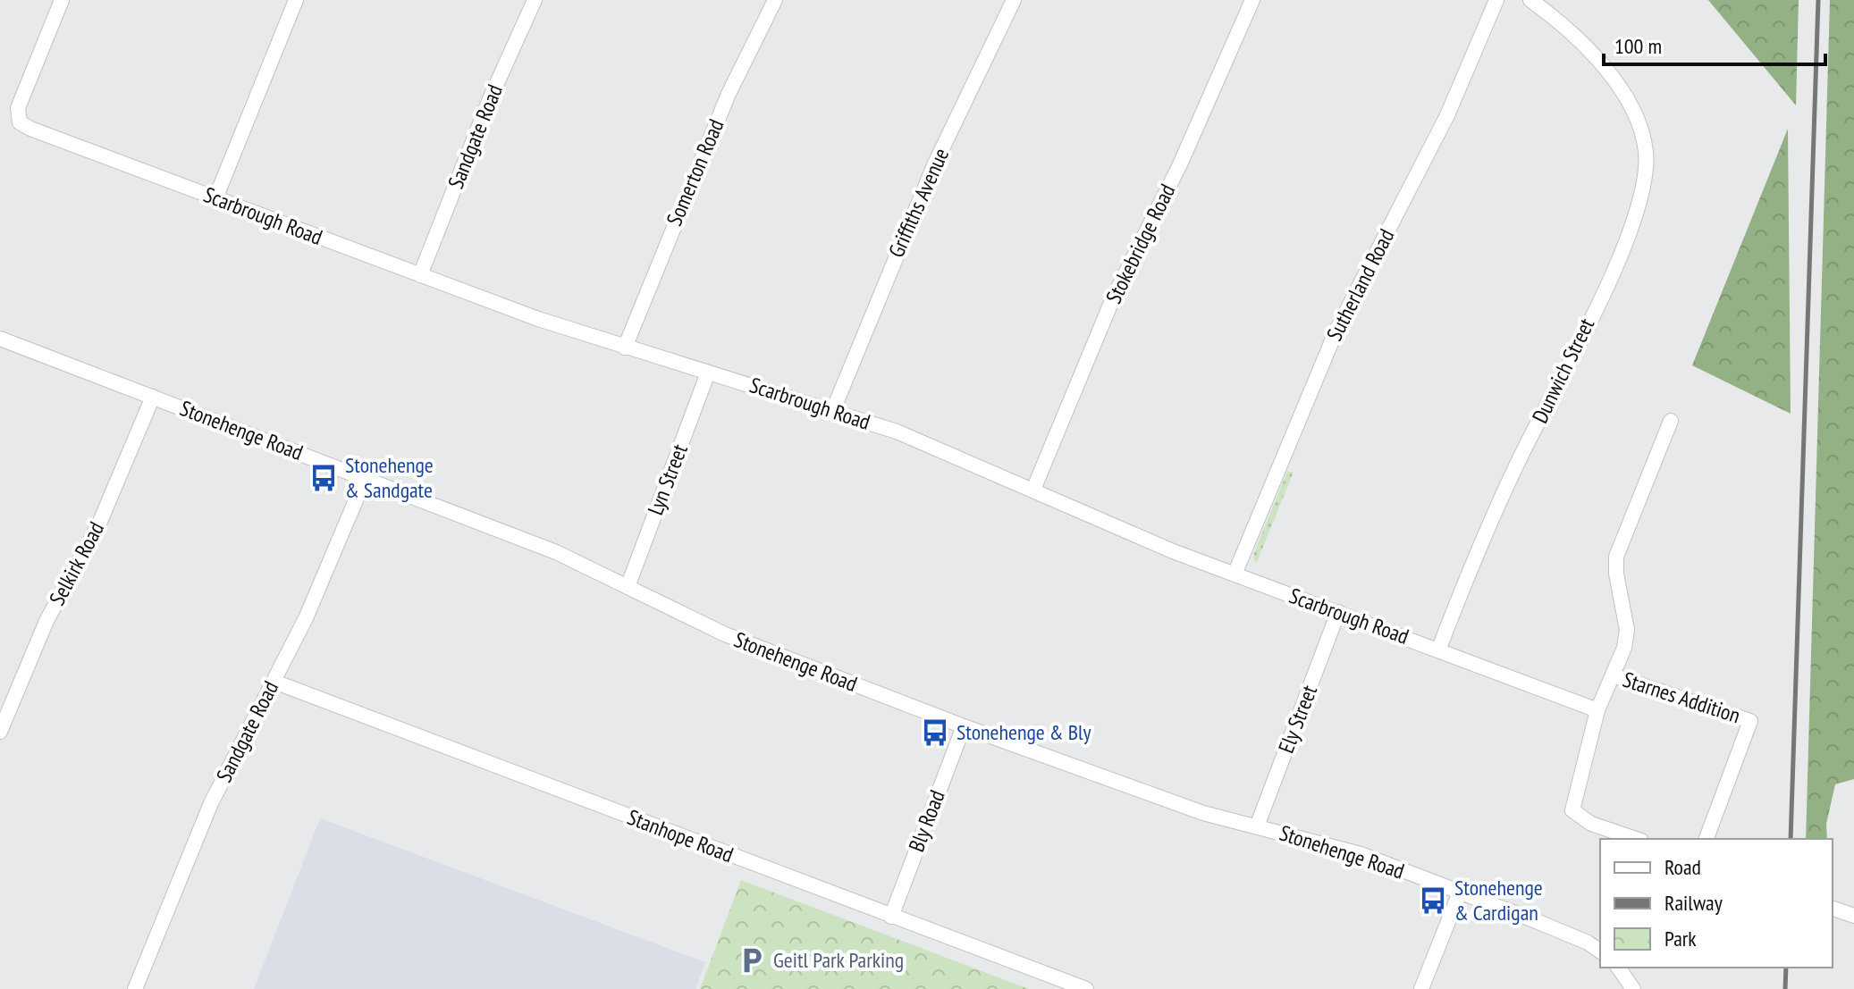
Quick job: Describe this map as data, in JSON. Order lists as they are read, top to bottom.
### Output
{
  "streets": {
    "street": [
      "Sandgate Road",
      "Somerton Road",
      "Griffiths Avenue",
      "Scarbrough Road",
      "Stokebridge Road",
      "Sutherland Road",
      "Dunwich Street",
      "Stonehenge Road",
      "Lyn Street",
      "Selkirk Road",
      "Starnes Addition",
      "Ely Street",
      "Bly Road",
      "Stanhope Road"
    ]
  },
  "crossings": [
    ["Sandgate Road", "Scarbrough Road"],
    ["Sandgate Road", "Stonehenge Road"],
    ["Sandgate Road", "Stanhope Road"],
    ["Somerton Road", "Scarbrough Road"],
    ["Griffiths Avenue", "Scarbrough Road"],
    ["Scarbrough Road", "Stokebridge Road"],
    ["Scarbrough Road", "Sutherland Road"],
    ["Scarbrough Road", "Dunwich Street"],
    ["Scarbrough Road", "Lyn Street"],
    ["Scarbrough Road", "Starnes Addition"],
    ["Scarbrough Road", "Ely Street"],
    ["Stonehenge Road", "Lyn Street"],
    ["Stonehenge Road", "Selkirk Road"],
    ["Stonehenge Road", "Ely Street"],
    ["Stonehenge Road", "Bly Road"],
    ["Bly Road", "Stanhope Road"]
  ],
  "places": {
    "bus stop": ["Stonehenge & Sandgate", "Stonehenge & Bly", "Stonehenge & Cardigan"],
    "parking": ["Geitl Park Parking"]
  },
  "legend": ["Road", "Railway", "Park"],
  "scale_bar": "100 m"
}
